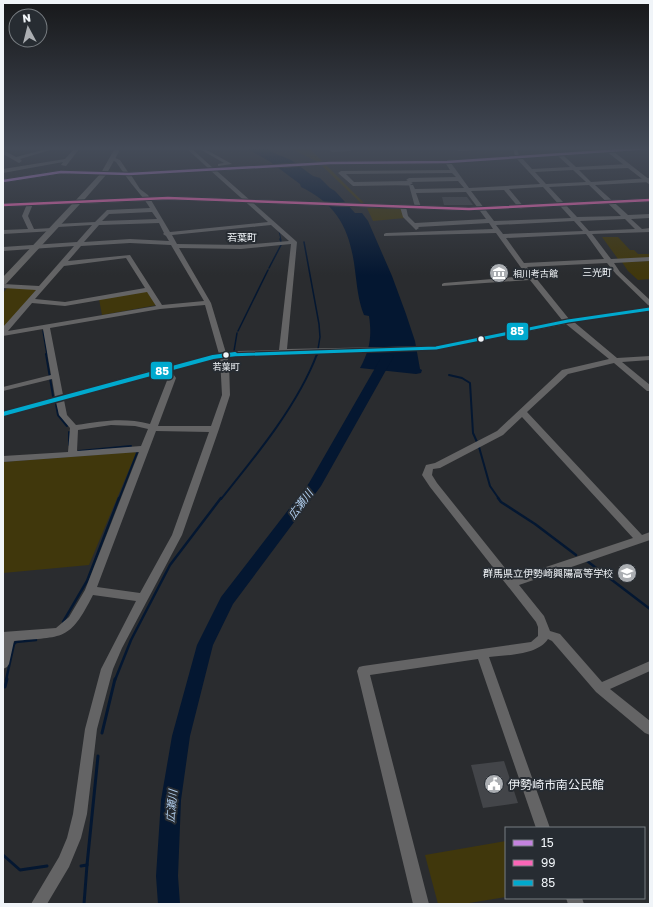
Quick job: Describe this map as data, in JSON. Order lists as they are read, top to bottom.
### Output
{
  "districts": ["若葉町", "三光町"],
  "water": ["広瀬川"],
  "places": {
    "museum": ["相川考古館"],
    "other": ["若葉町"],
    "school or university": ["群馬県立伊勢崎興陽高等学校"],
    "public building": ["伊勢崎市南公民館"]
  },
  "lines": ["transit line 99", "transit line 85"],
  "legend": ["15", "99", "85"],
  "north": "top"
}
